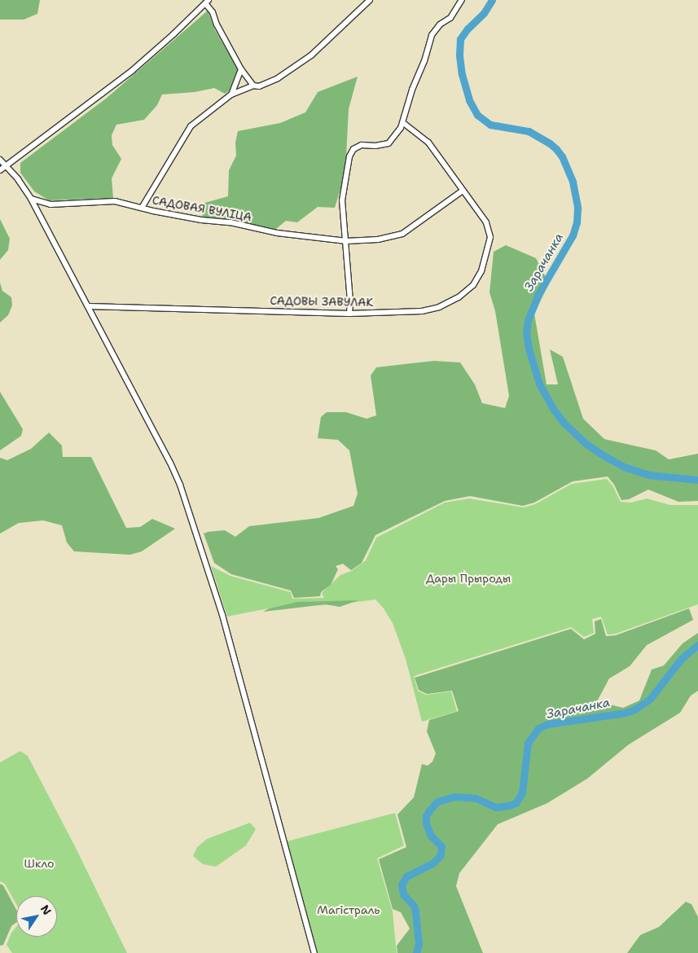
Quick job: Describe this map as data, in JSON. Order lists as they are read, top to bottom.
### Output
{
  "streets": {
    "street": ["САДОВАЯ ВУЛІЦА", "САДОВЫ ЗАВУЛАК"]
  },
  "crossings": [
    ["САДОВАЯ ВУЛІЦА", "САДОВЫ ЗАВУЛАК"]
  ],
  "water": ["Зарачанка"],
  "parks": ["Дары Прыроды", "Шкло", "Магістраль"],
  "north": "top right"
}
